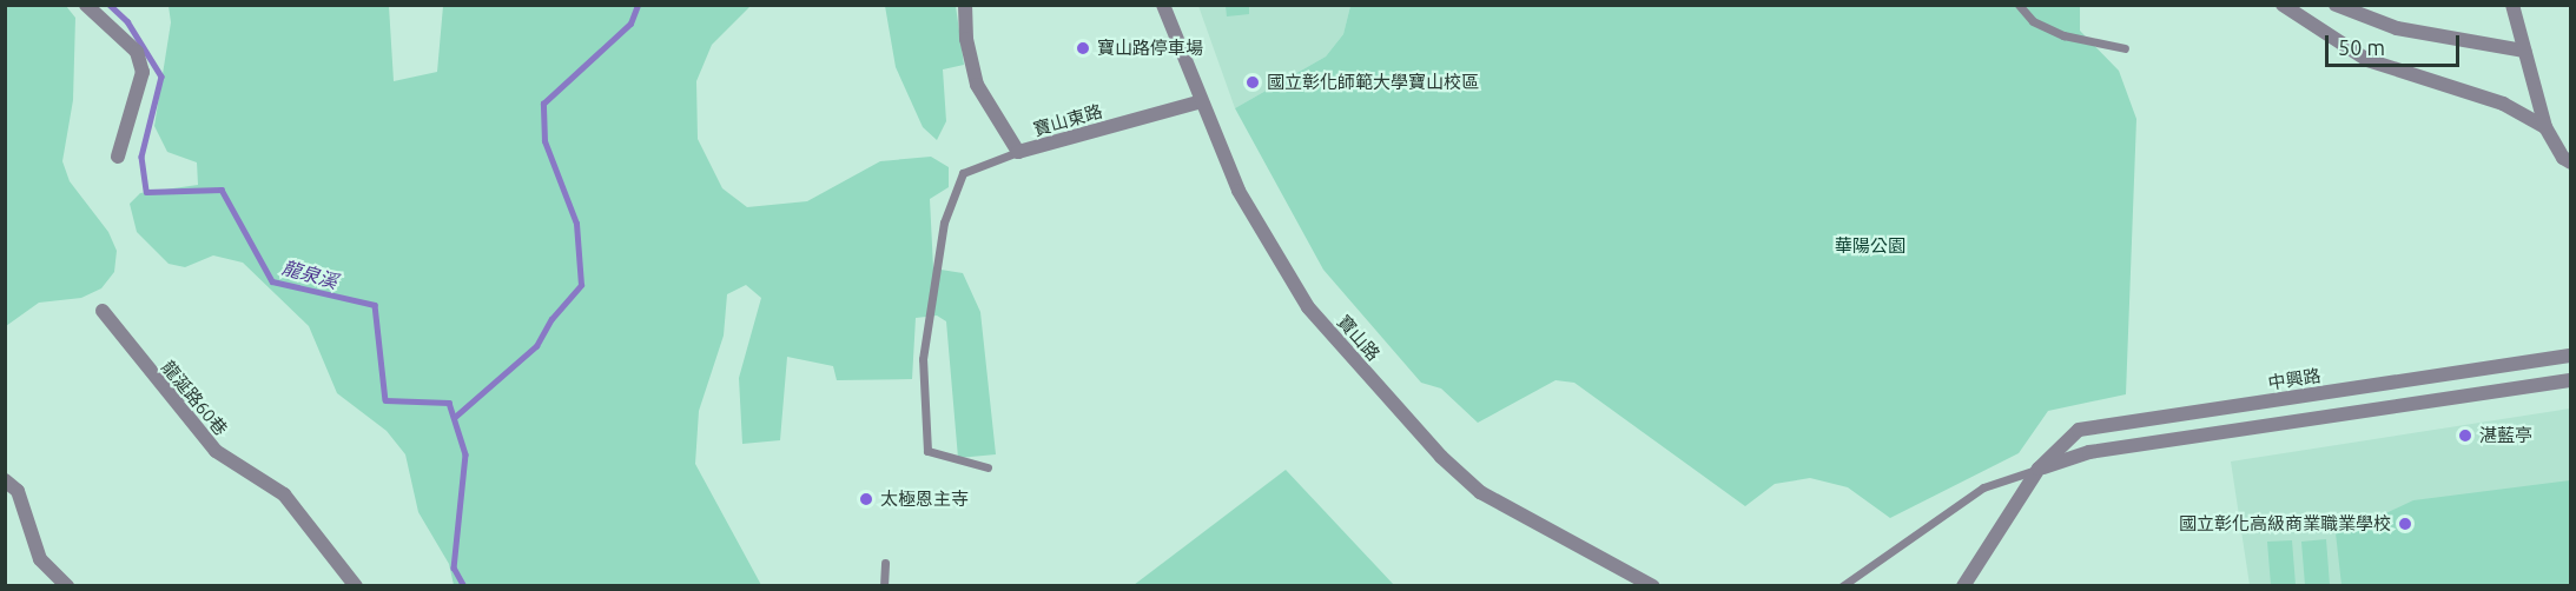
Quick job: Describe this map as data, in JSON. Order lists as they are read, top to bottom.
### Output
{
  "streets": {
    "street": [
      "寶山東路",
      "寶山路",
      "中興路",
      "龍涎路60巷"
    ]
  },
  "crossings": [
    ["寶山東路", "寶山路"]
  ],
  "water": ["龍泉溪"],
  "parks": ["華陽公園"],
  "places": [
    "寶山路停車場",
    "國立彰化師範大學寶山校區",
    "湛藍亭",
    "太極恩主寺",
    "國立彰化高級商業職業學校"
  ],
  "scale_bar": "50 m"
}
